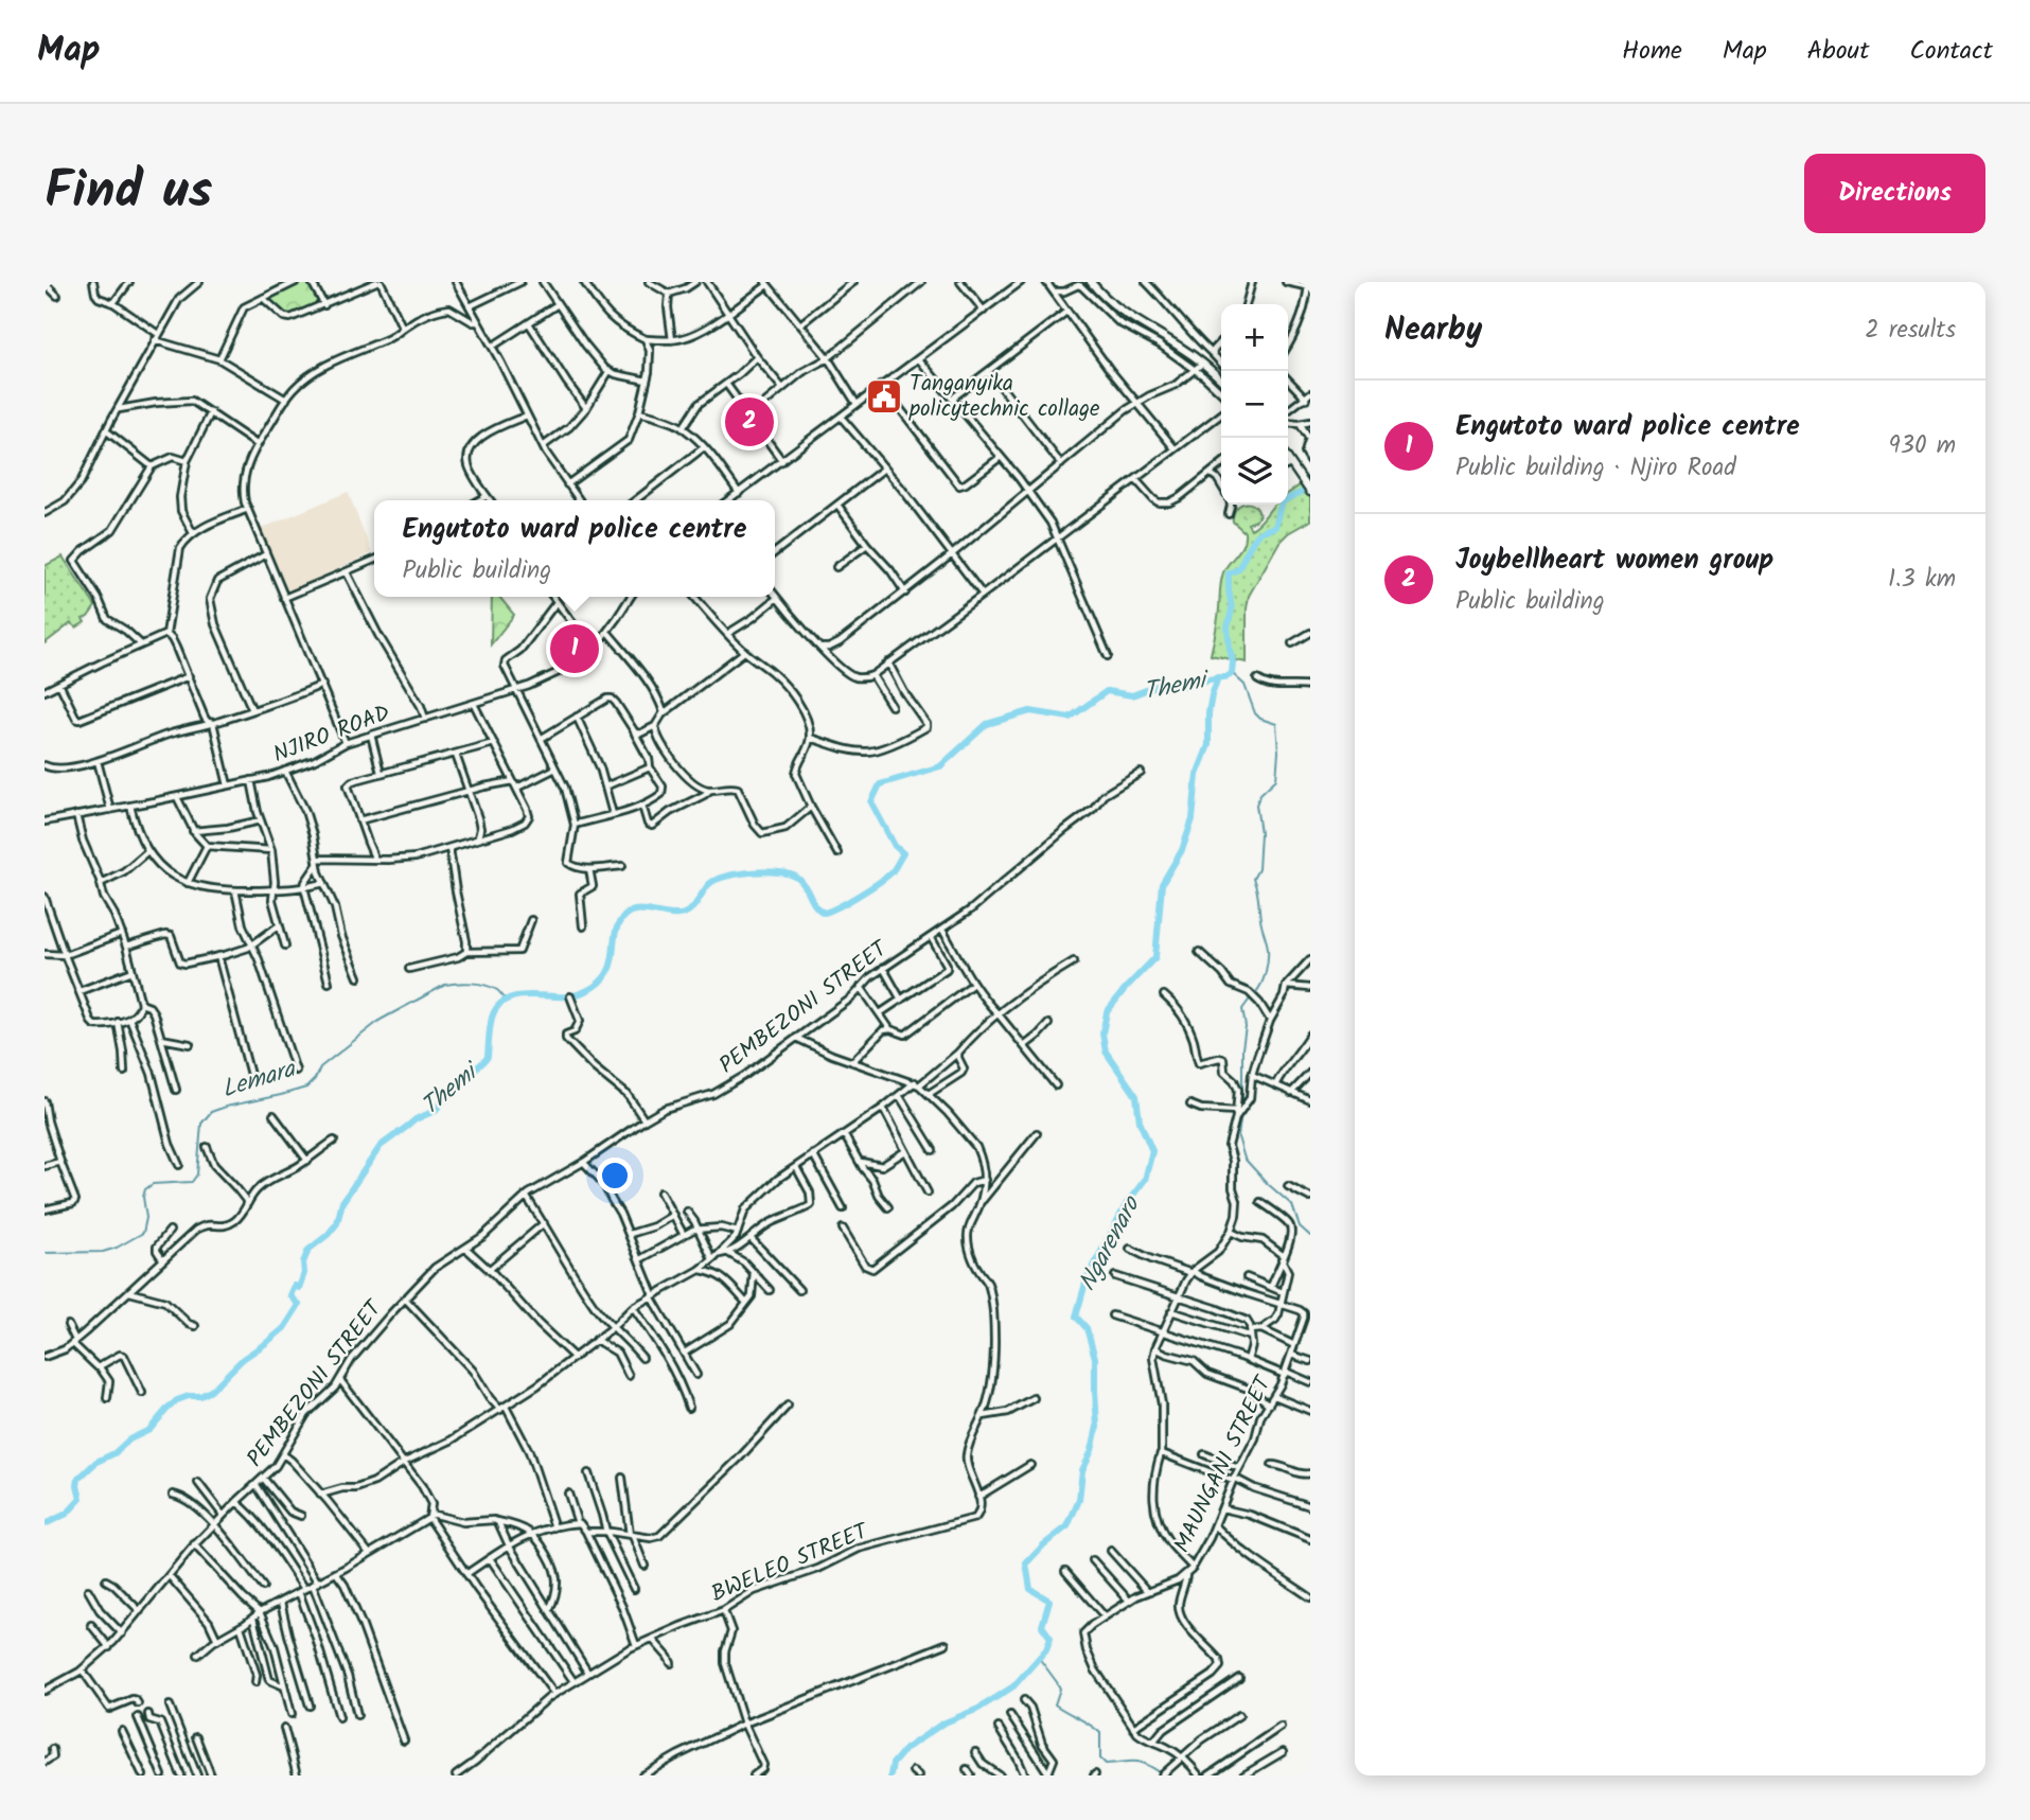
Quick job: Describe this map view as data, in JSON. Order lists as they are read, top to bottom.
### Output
{
  "streets": {
    "street": [
      "NJIRO ROAD",
      "PEMBEZONI STREET",
      "MAUNGANI STREET",
      "BWELEO STREET"
    ]
  },
  "water": ["Themi", "Lemara", "Ngarenaro"],
  "places": {
    "public building": ["Tanganyika policytechnic collage"]
  },
  "page": {
    "header": "Map",
    "nav": [
      "Home",
      "Map",
      "About",
      "Contact"
    ],
    "title": "Find us",
    "buttons": "Directions",
    "heading": ["Nearby", "2 results"],
    "map_buttons": ["+", "−"],
    "list": [
      {
        "mark": "1",
        "name": "Engutoto ward police centre",
        "note": "Public building · Njiro Road",
        "value": "930 m"
      },
      {
        "mark": "2",
        "name": "Joybellheart women group",
        "note": "Public building",
        "value": "1.3 km"
      }
    ],
    "pins": ["2", "1"],
    "popup": ["Engutoto ward police centre", "Public building"]
  }
}
